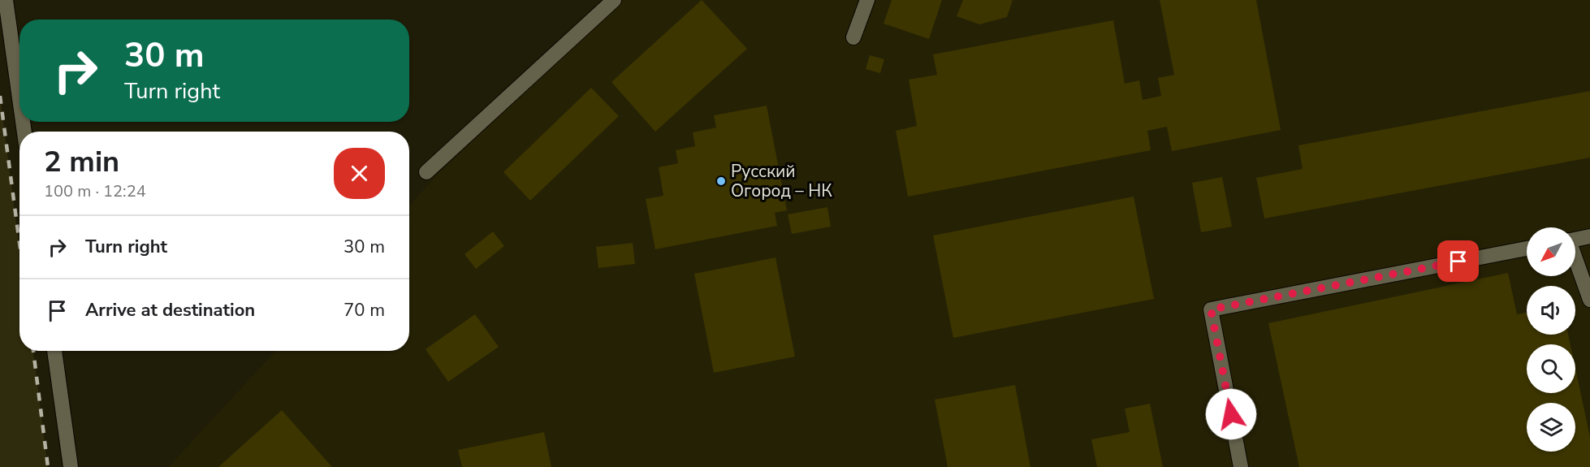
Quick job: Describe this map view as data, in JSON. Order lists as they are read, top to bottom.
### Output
{
  "places": ["Русский Огород – НК"],
  "north": "bottom left",
  "page": {
    "turn": ["30 m", "Turn right"],
    "heading": ["2 min", "100 m · 12:24"],
    "list": [
      {
        "name": "Turn right",
        "value": "30 m"
      },
      {
        "name": "Arrive at destination",
        "value": "70 m"
      }
    ]
  }
}
